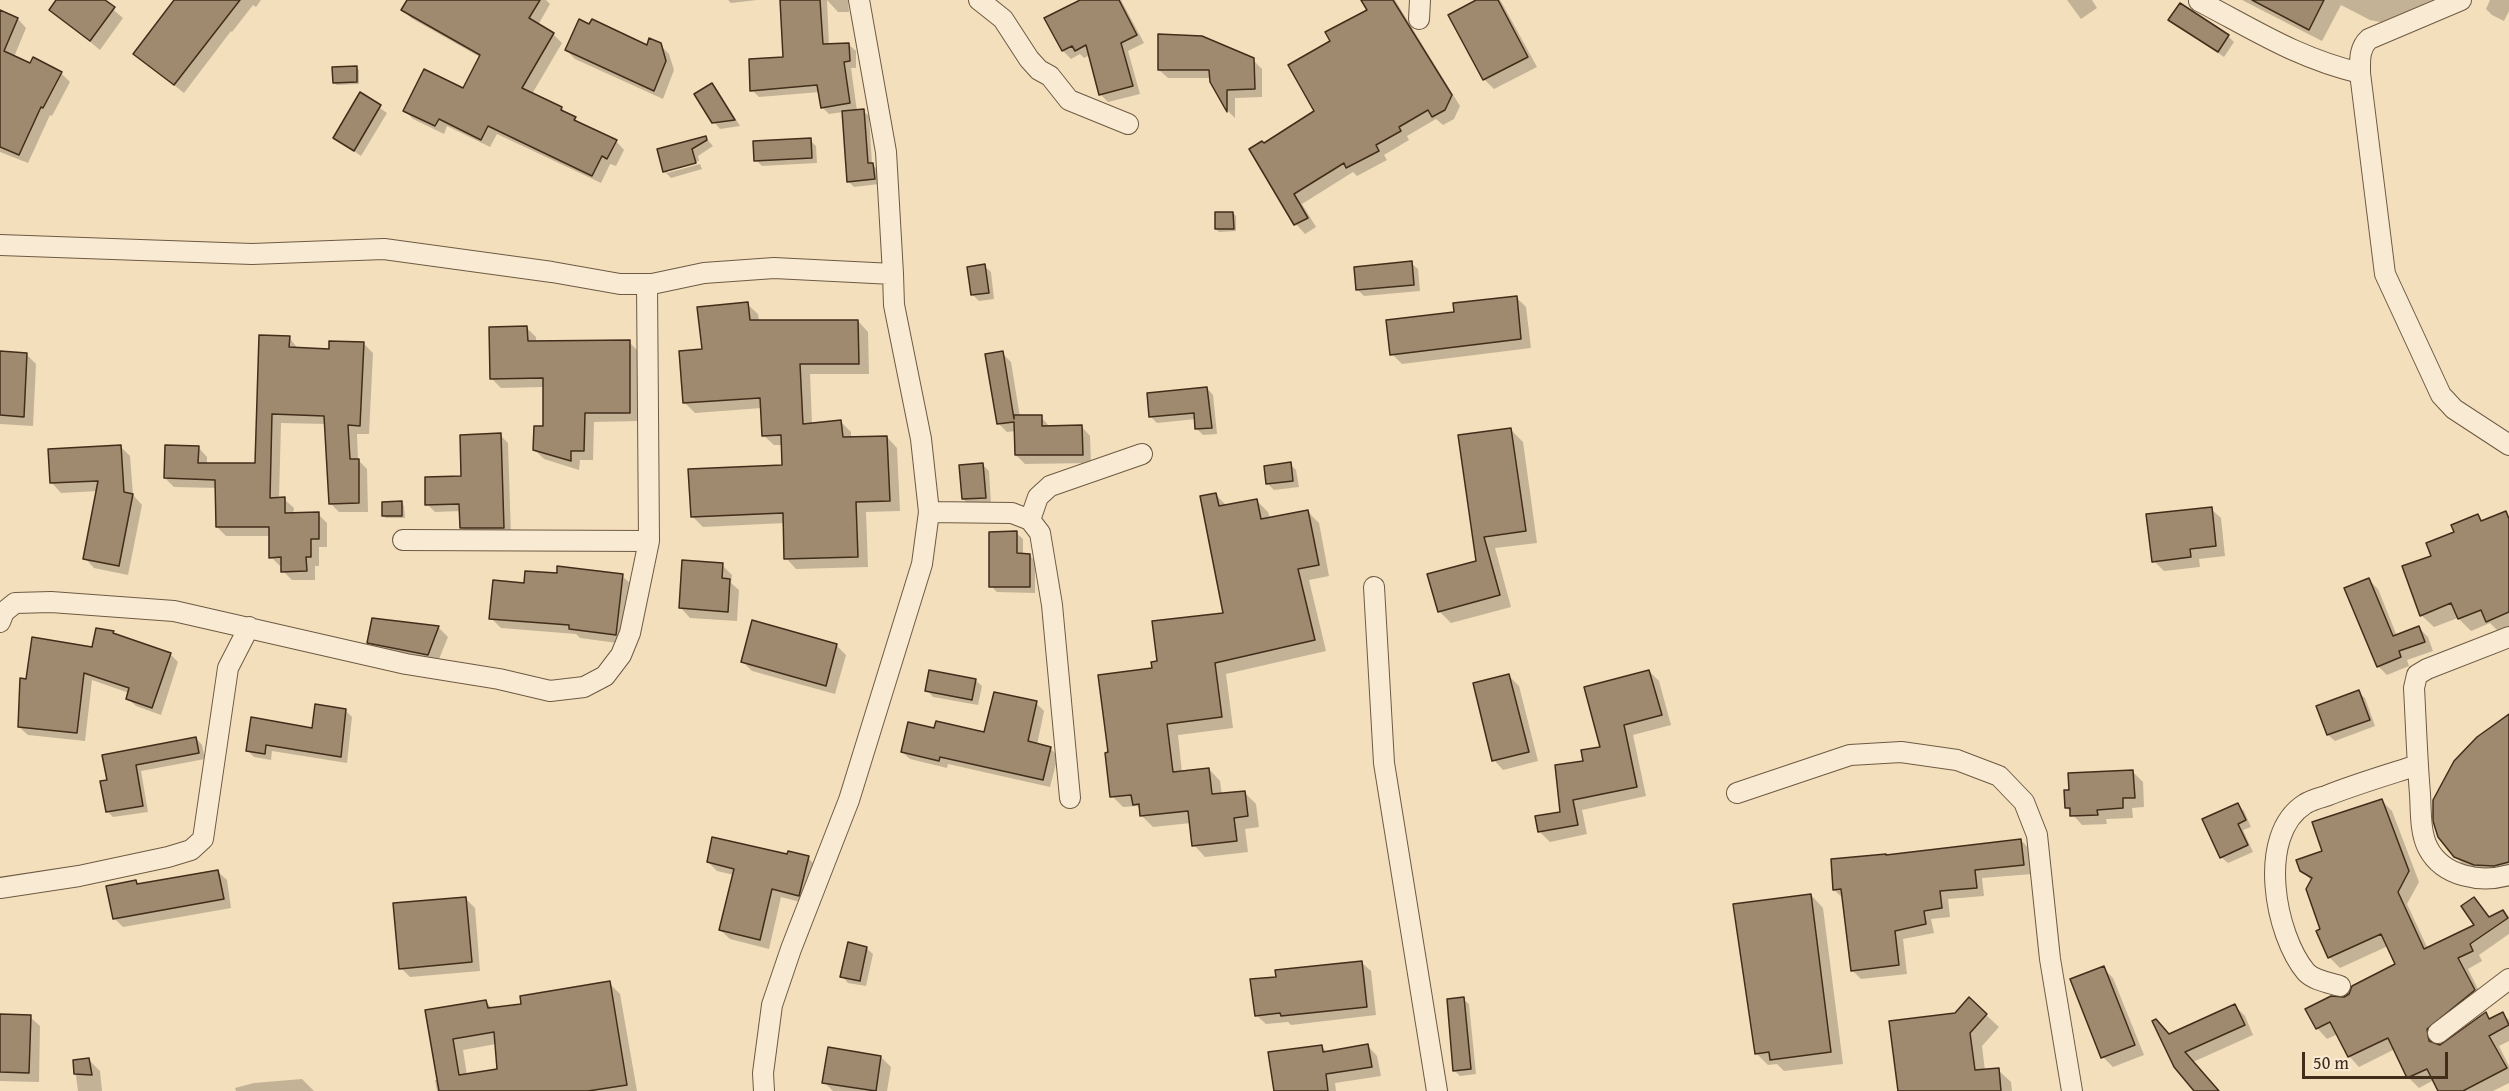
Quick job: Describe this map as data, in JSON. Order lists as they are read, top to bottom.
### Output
{
  "scale_bar": "50 m"
}
